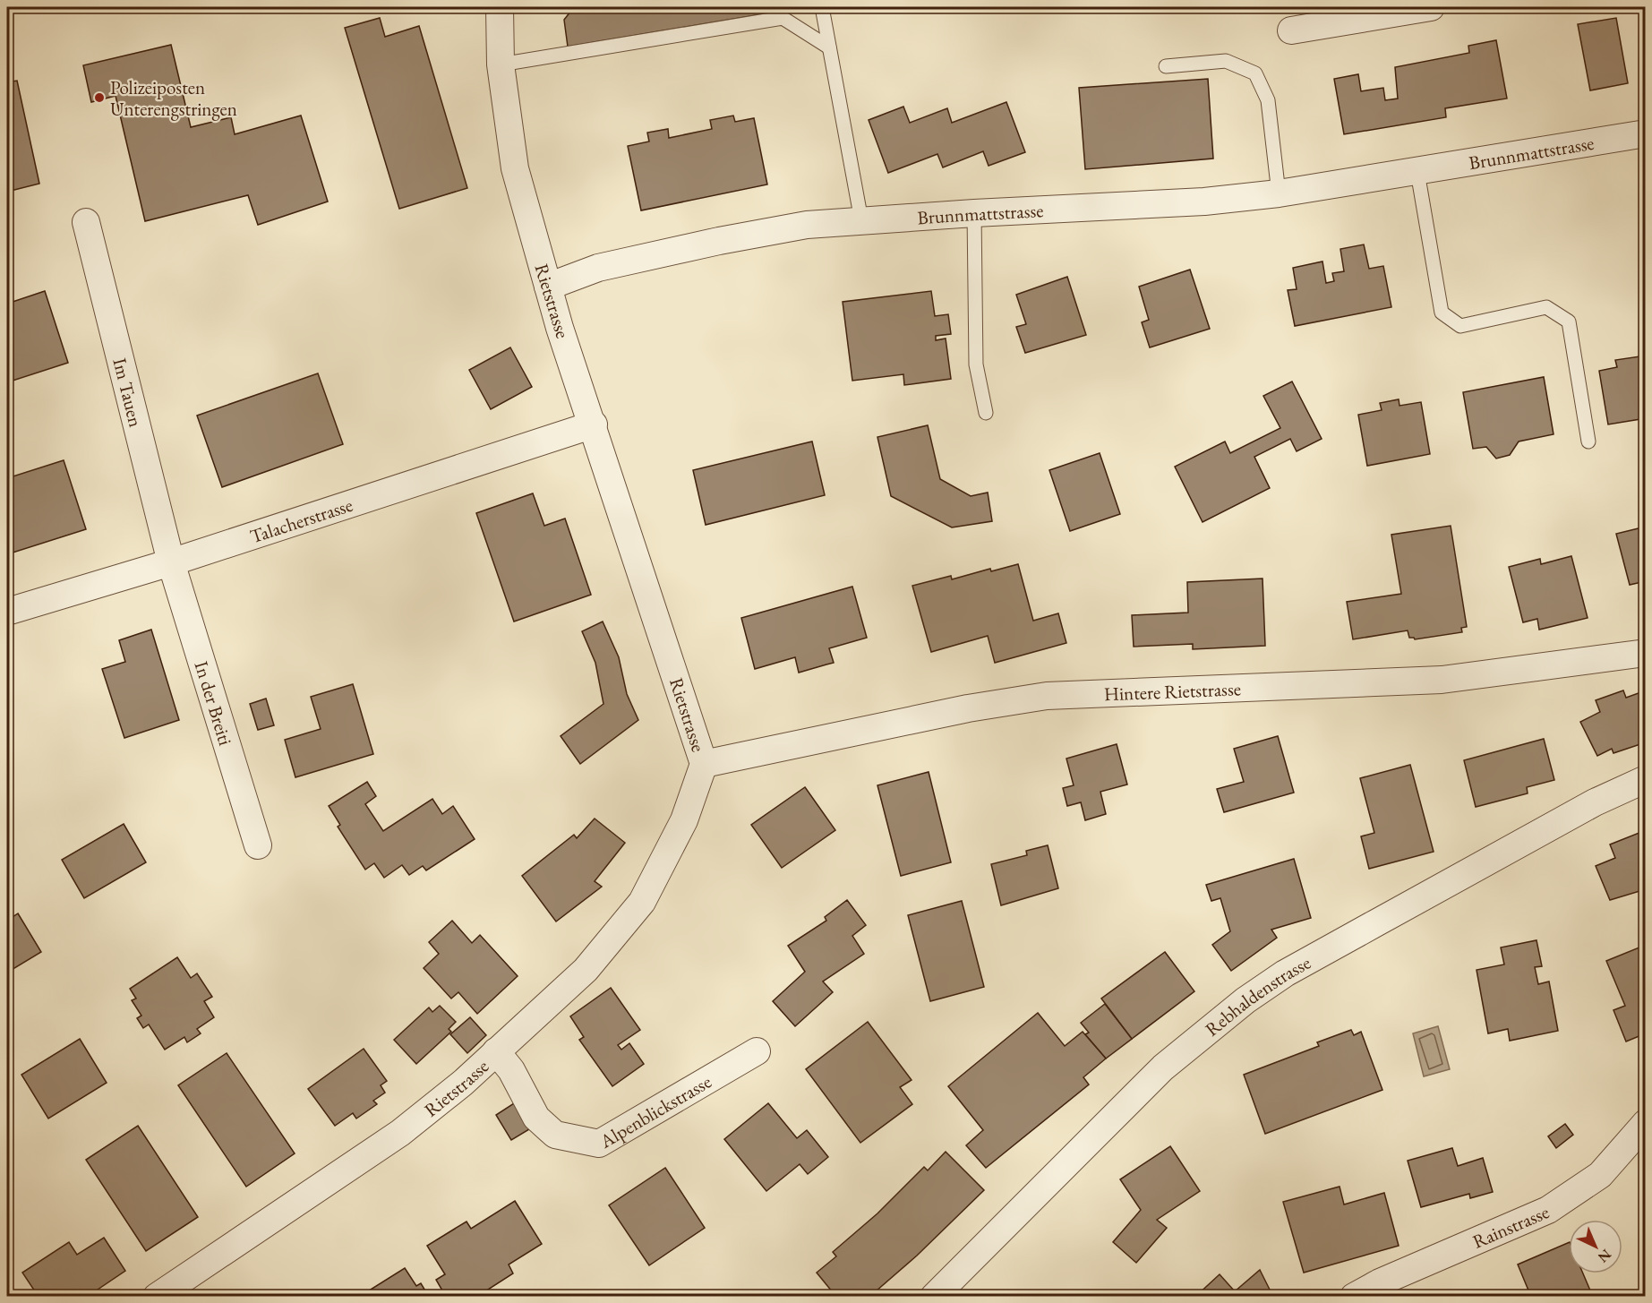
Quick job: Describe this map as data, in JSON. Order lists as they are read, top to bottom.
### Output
{
  "streets": {
    "street": [
      "Brunnmattstrasse",
      "Rietstrasse",
      "Im Tauen",
      "Talacherstrasse",
      "Hintere Rietstrasse",
      "In der Breiti",
      "Rebhaldenstrasse",
      "Alpenblickstrasse",
      "Rainstrasse"
    ]
  },
  "crossings": [
    ["Brunnmattstrasse", "Rietstrasse"],
    ["Rietstrasse", "Talacherstrasse"],
    ["Rietstrasse", "Hintere Rietstrasse"],
    ["Rietstrasse", "Alpenblickstrasse"],
    ["Im Tauen", "Talacherstrasse"],
    ["Im Tauen", "In der Breiti"],
    ["Talacherstrasse", "In der Breiti"]
  ],
  "places": ["Polizeiposten Unterengstringen"],
  "north": "bottom right"
}
